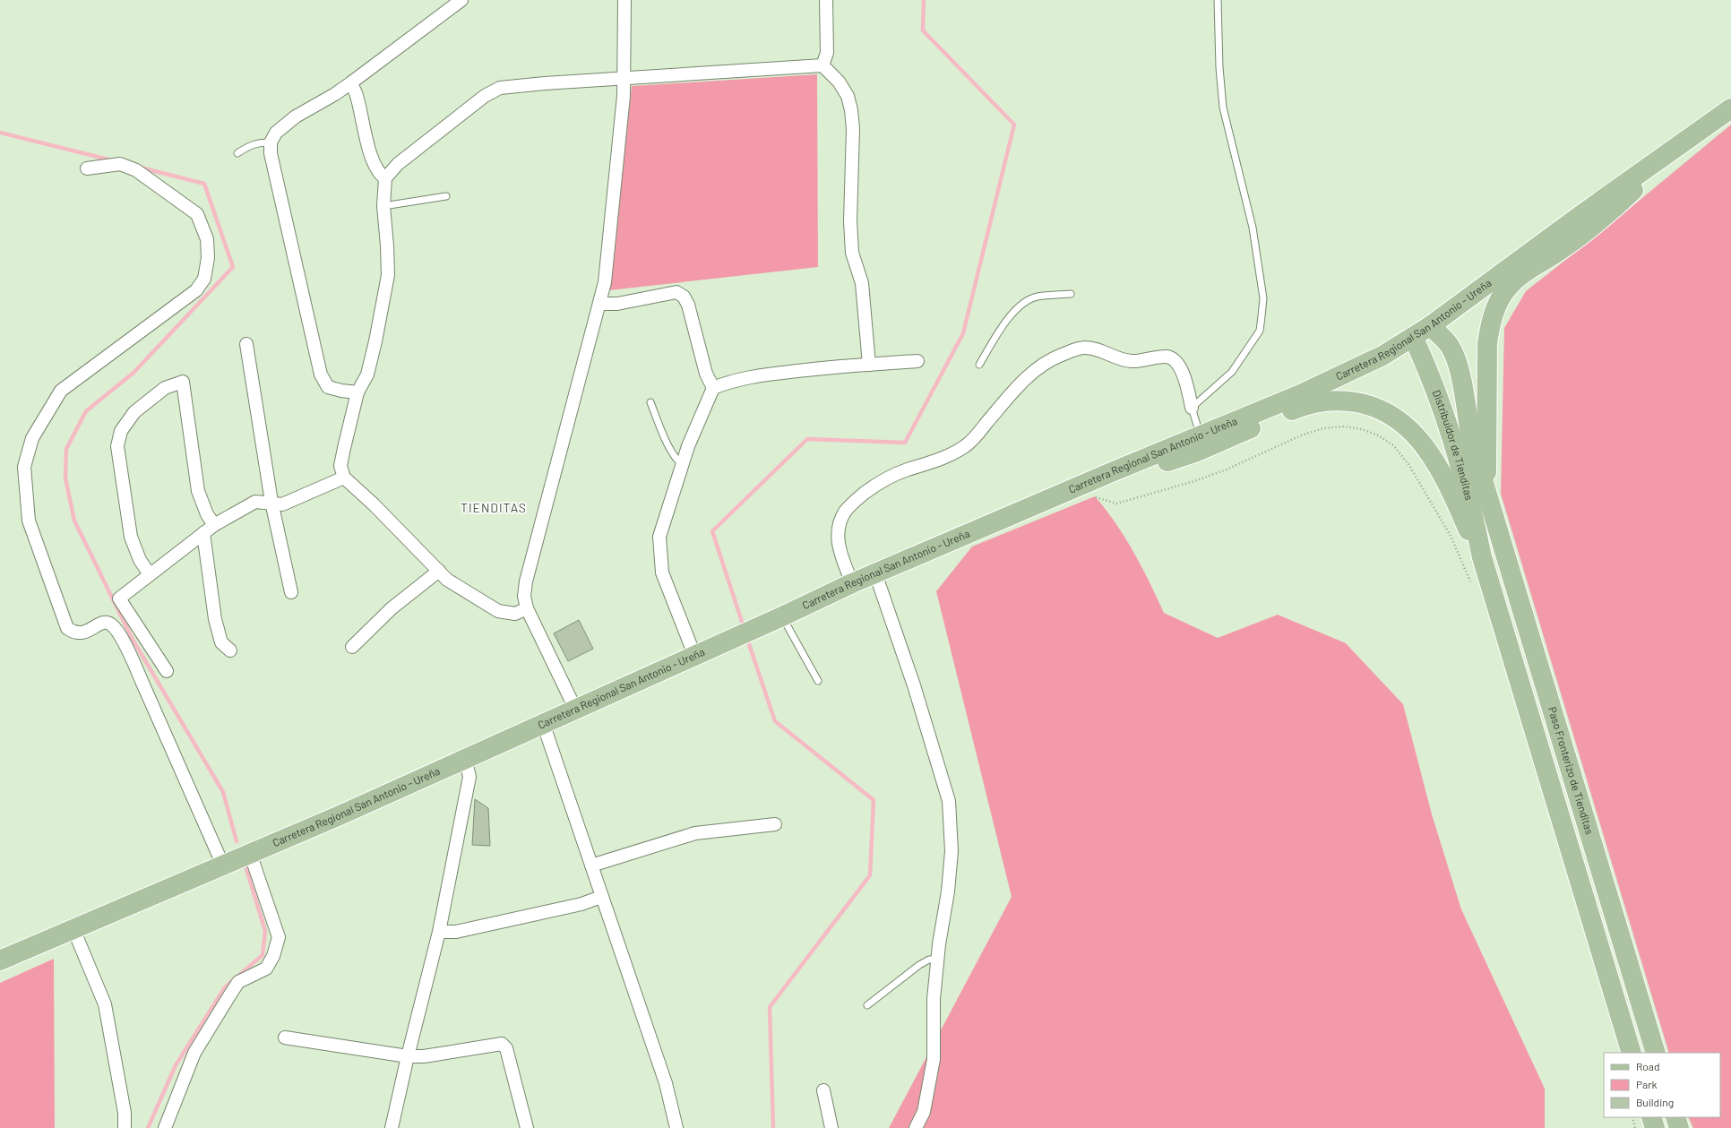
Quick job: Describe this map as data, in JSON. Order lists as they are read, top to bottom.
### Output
{
  "streets": {
    "main road": ["Carretera Regional San Antonio - Ureña", "Distribuidor de Tienditas", "Paso Fronterizo de Tienditas"]
  },
  "crossings": [
    ["Carretera Regional San Antonio - Ureña", "Distribuidor de Tienditas"],
    ["Distribuidor de Tienditas", "Paso Fronterizo de Tienditas"]
  ],
  "districts": ["TIENDITAS"],
  "legend": ["Road", "Park", "Building"]
}
